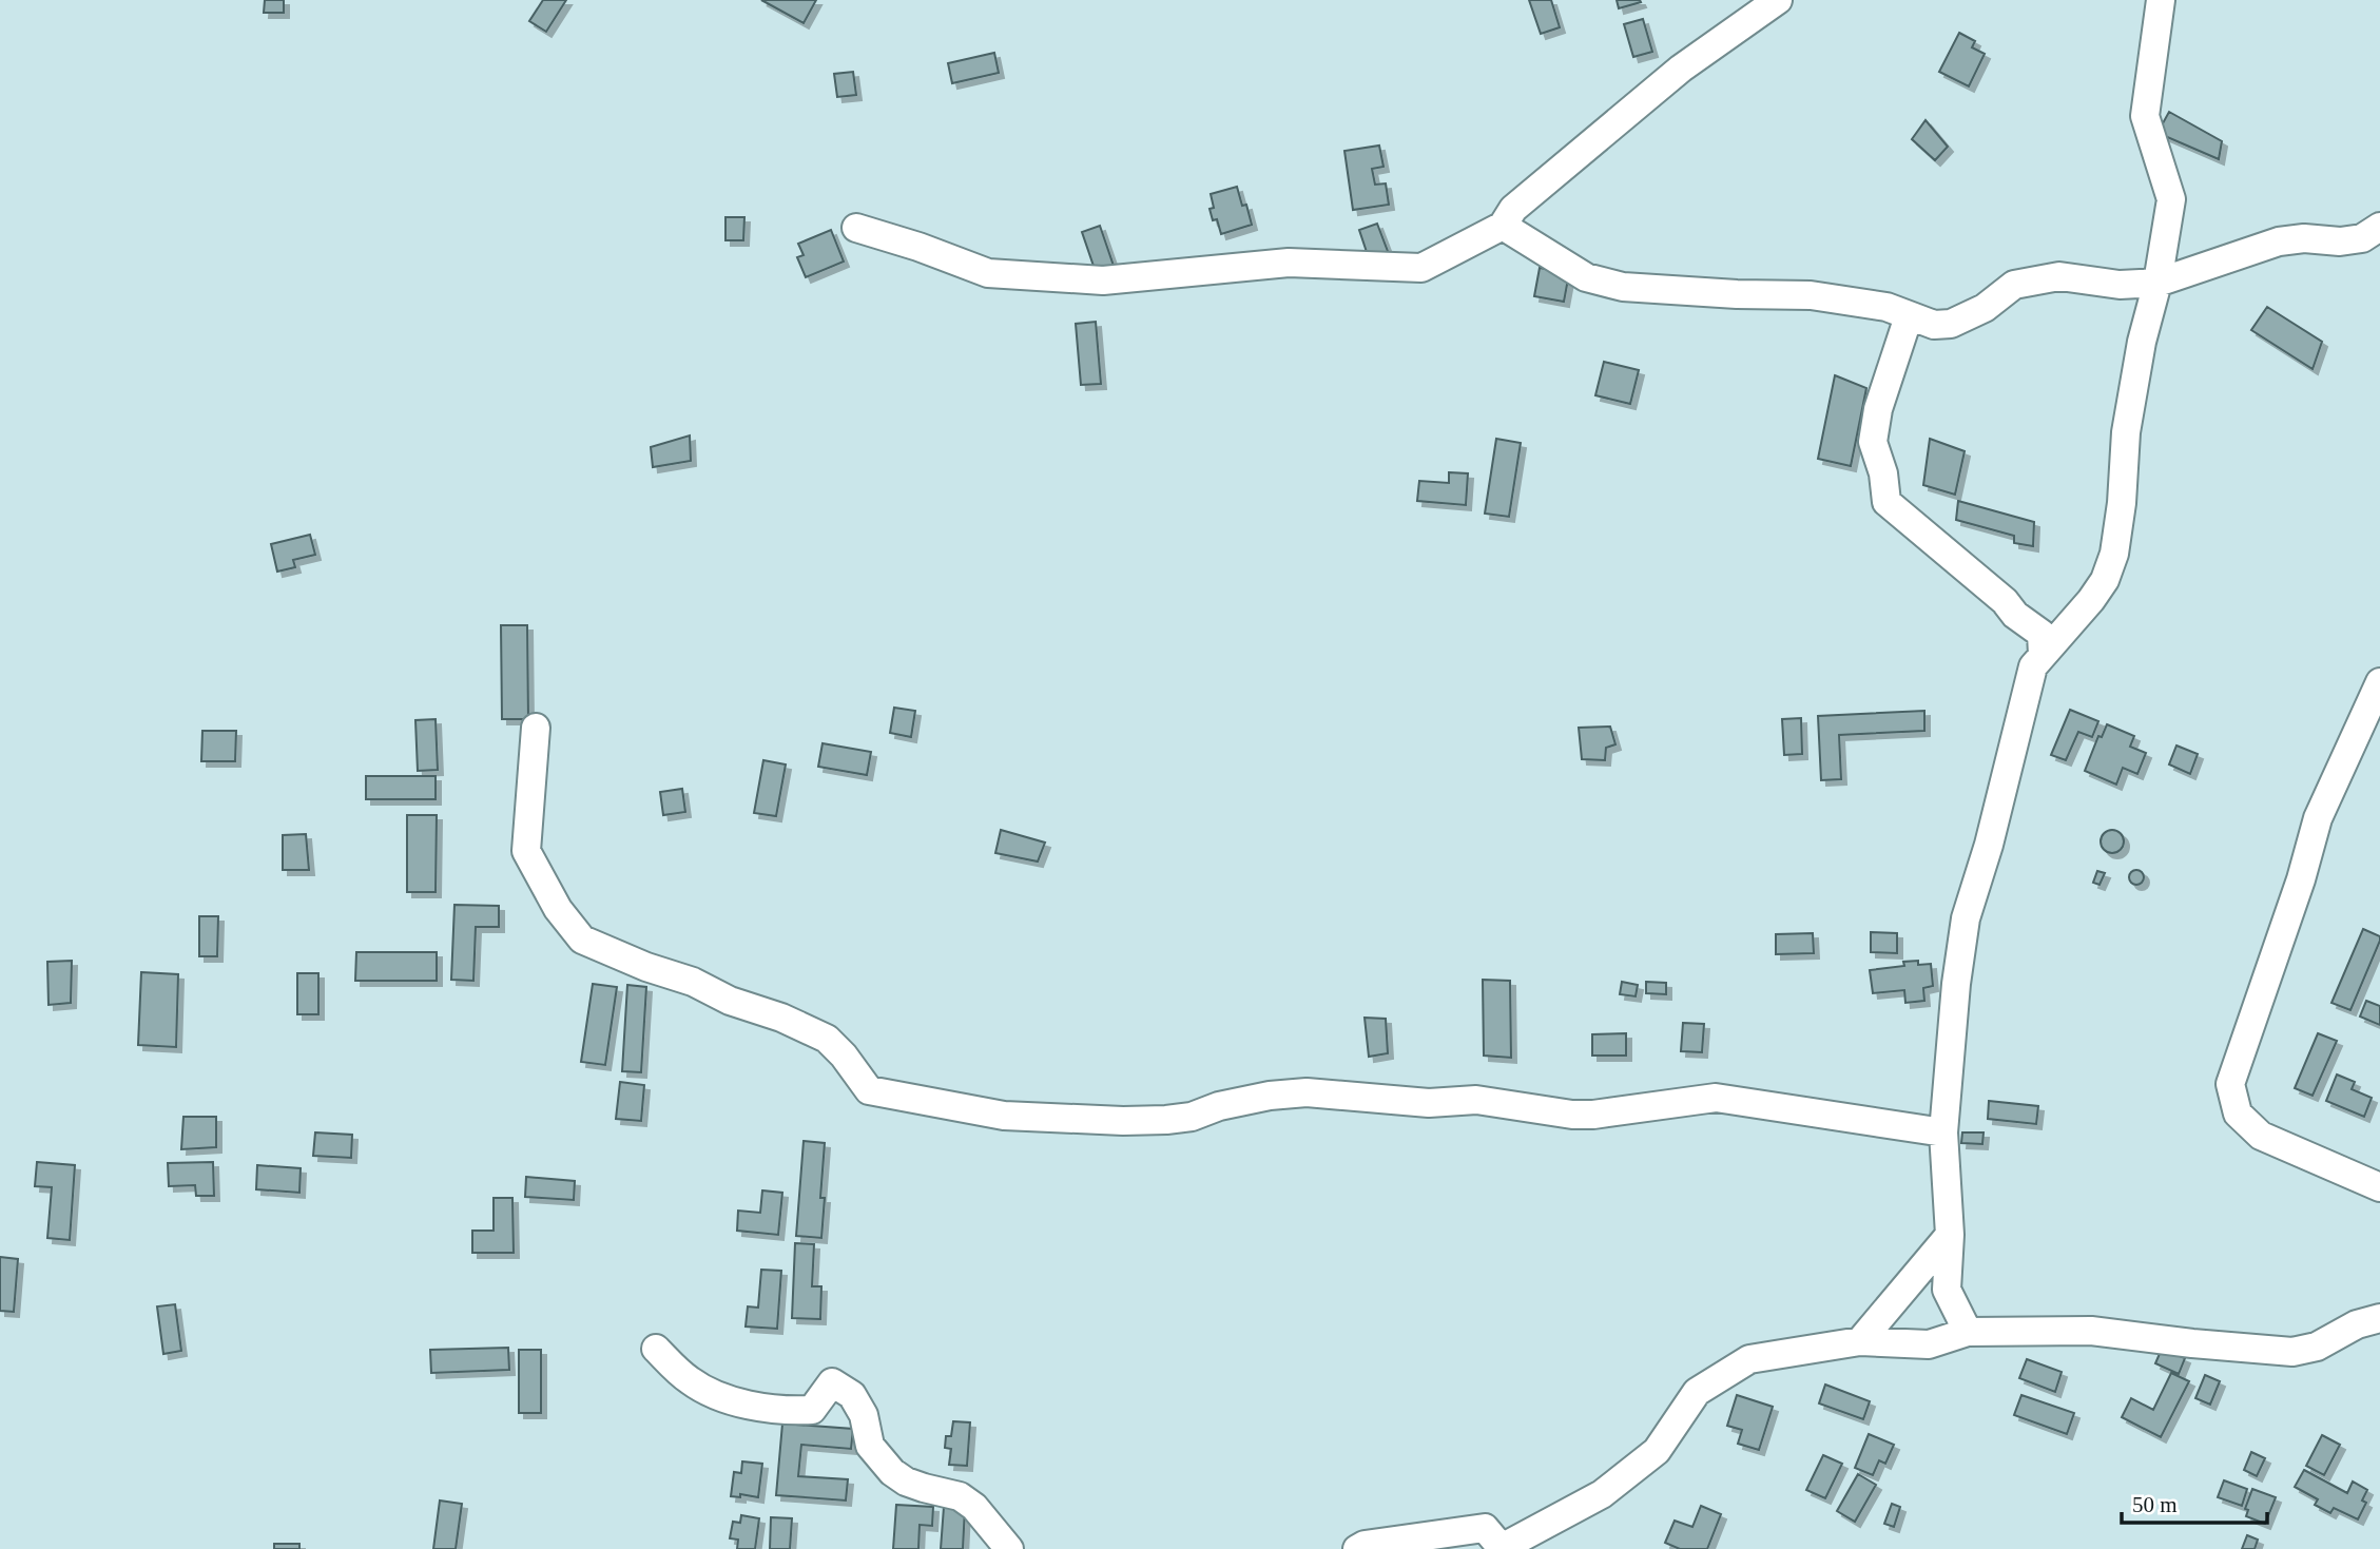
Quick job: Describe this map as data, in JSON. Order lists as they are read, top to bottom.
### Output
{
  "scale_bar": "50 m"
}
